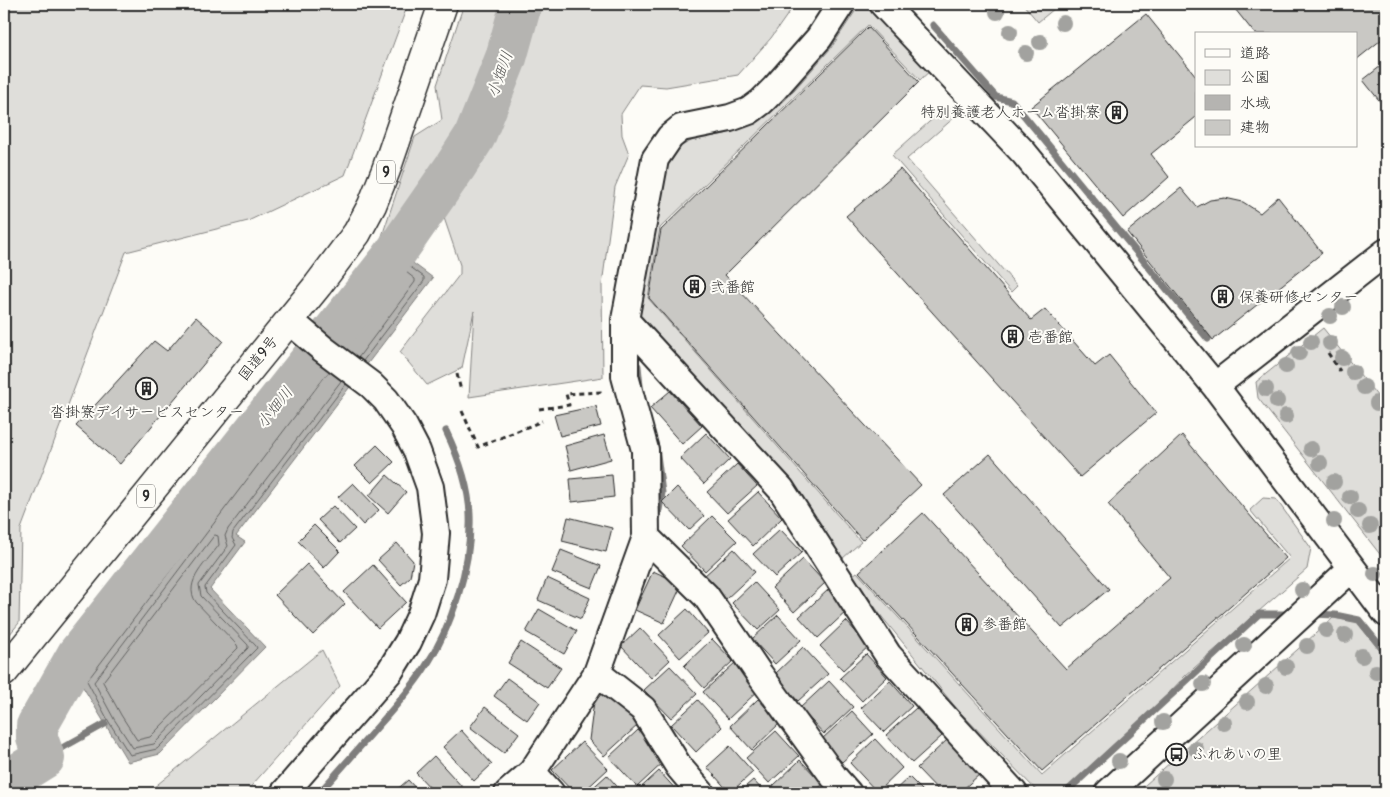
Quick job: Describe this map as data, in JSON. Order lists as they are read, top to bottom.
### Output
{
  "streets": {
    "highway": ["9", "国道9号"]
  },
  "water": ["小畑川"],
  "places": {
    "building": [
      "特別養護老人ホーム沓掛寮",
      "弐番館",
      "保養研修センター",
      "壱番館",
      "沓掛寮デイサービスセンター",
      "参番館"
    ],
    "bus stop": ["ふれあいの里"]
  },
  "legend": [
    "道路",
    "公園",
    "水域",
    "建物"
  ]
}
